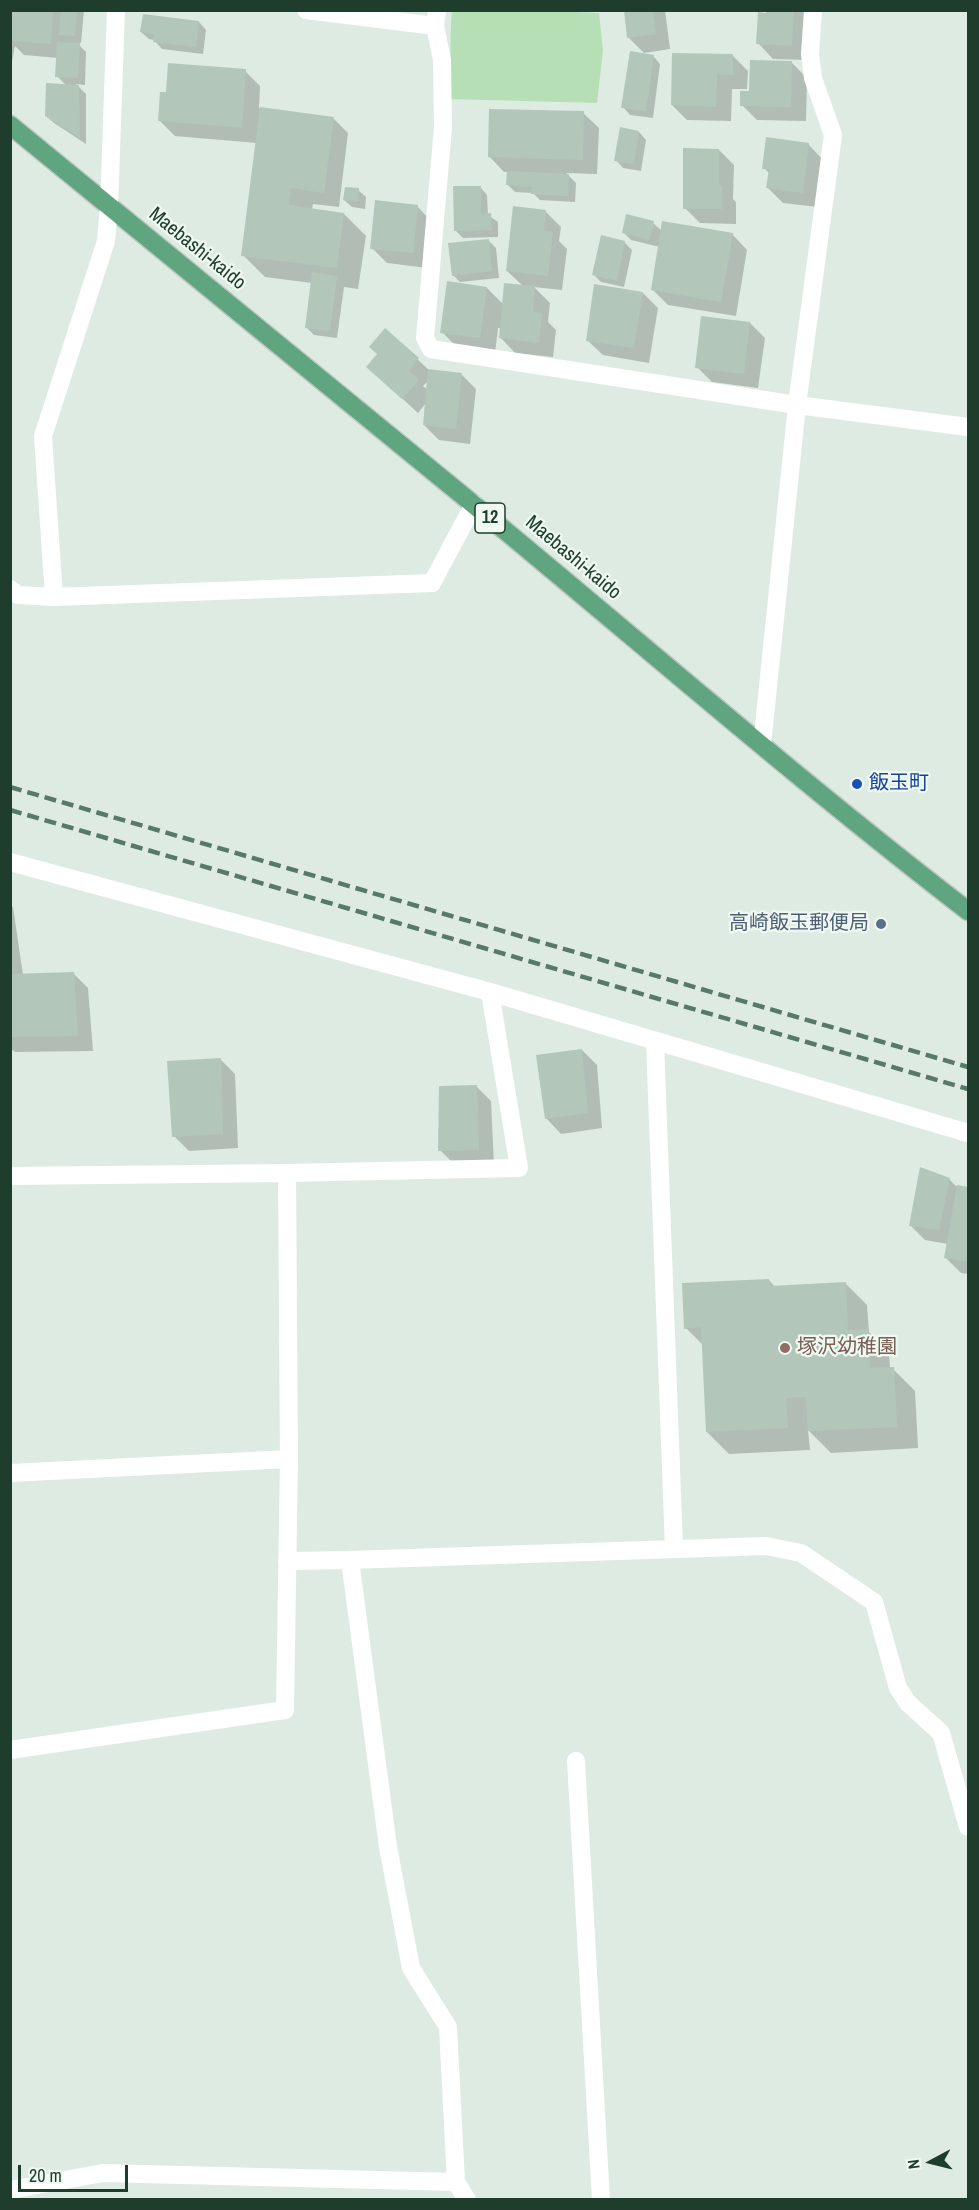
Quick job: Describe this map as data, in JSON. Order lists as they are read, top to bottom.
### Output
{
  "streets": {
    "main road": ["Maebashi-kaido", "12"]
  },
  "places": ["飯玉町", "高崎飯玉郵便局", "塚沢幼稚園"],
  "scale_bar": "20 m",
  "north": "left"
}
